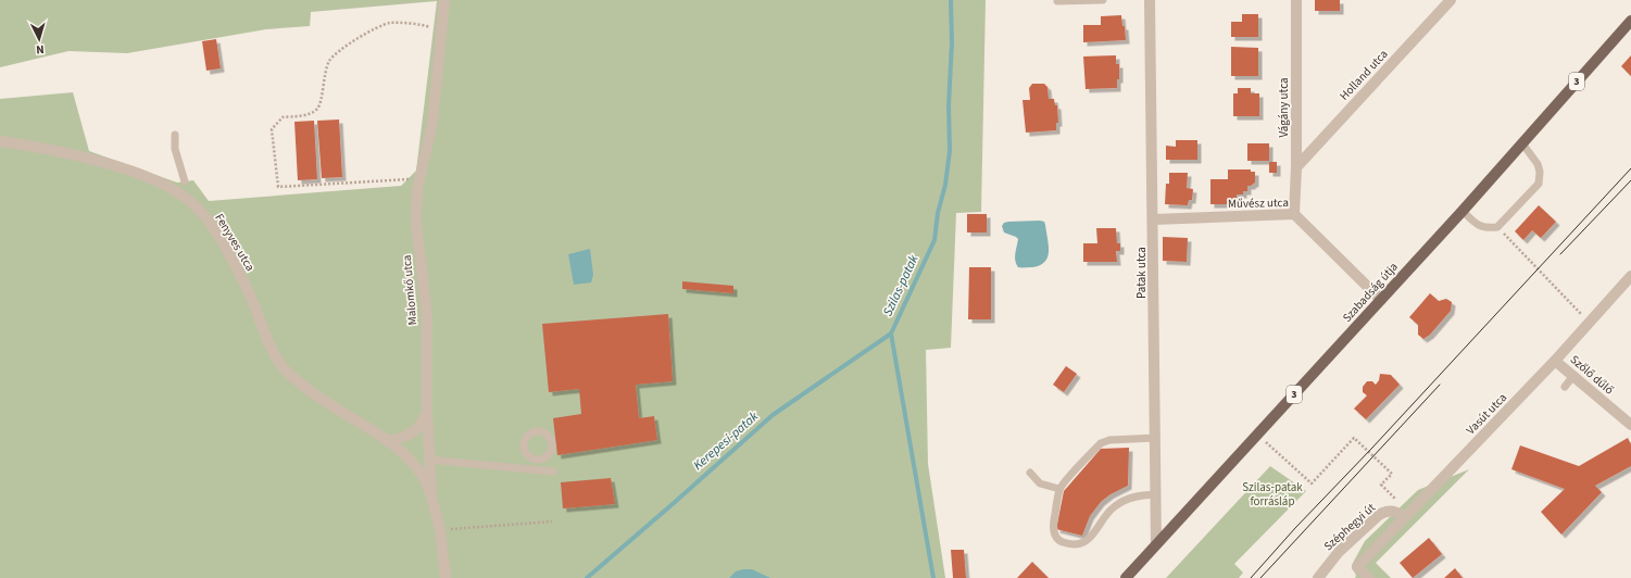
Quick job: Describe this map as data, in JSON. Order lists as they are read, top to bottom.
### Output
{
  "streets": {
    "main road": ["3", "Szabadság útja"],
    "street": [
      "Holland utca",
      "Vágány utca",
      "Művész utca",
      "Fenyves utca",
      "Patak utca",
      "Malomkő utca",
      "Szőlő dűlő",
      "Vasút utca",
      "Széphegyi út"
    ]
  },
  "crossings": [
    ["Holland utca", "Vágány utca"],
    ["Vágány utca", "Művész utca"],
    ["Művész utca", "Patak utca"],
    ["Művész utca", "Szabadság útja"],
    ["Fenyves utca", "Malomkő utca"],
    ["Patak utca", "Szabadság útja"],
    ["Szőlő dűlő", "Vasút utca"],
    ["Vasút utca", "Széphegyi út"]
  ],
  "water": ["Szilas-patak", "Kerepesi-patak"],
  "parks": ["Szilas-patak forrásláp"],
  "north": "bottom"
}
